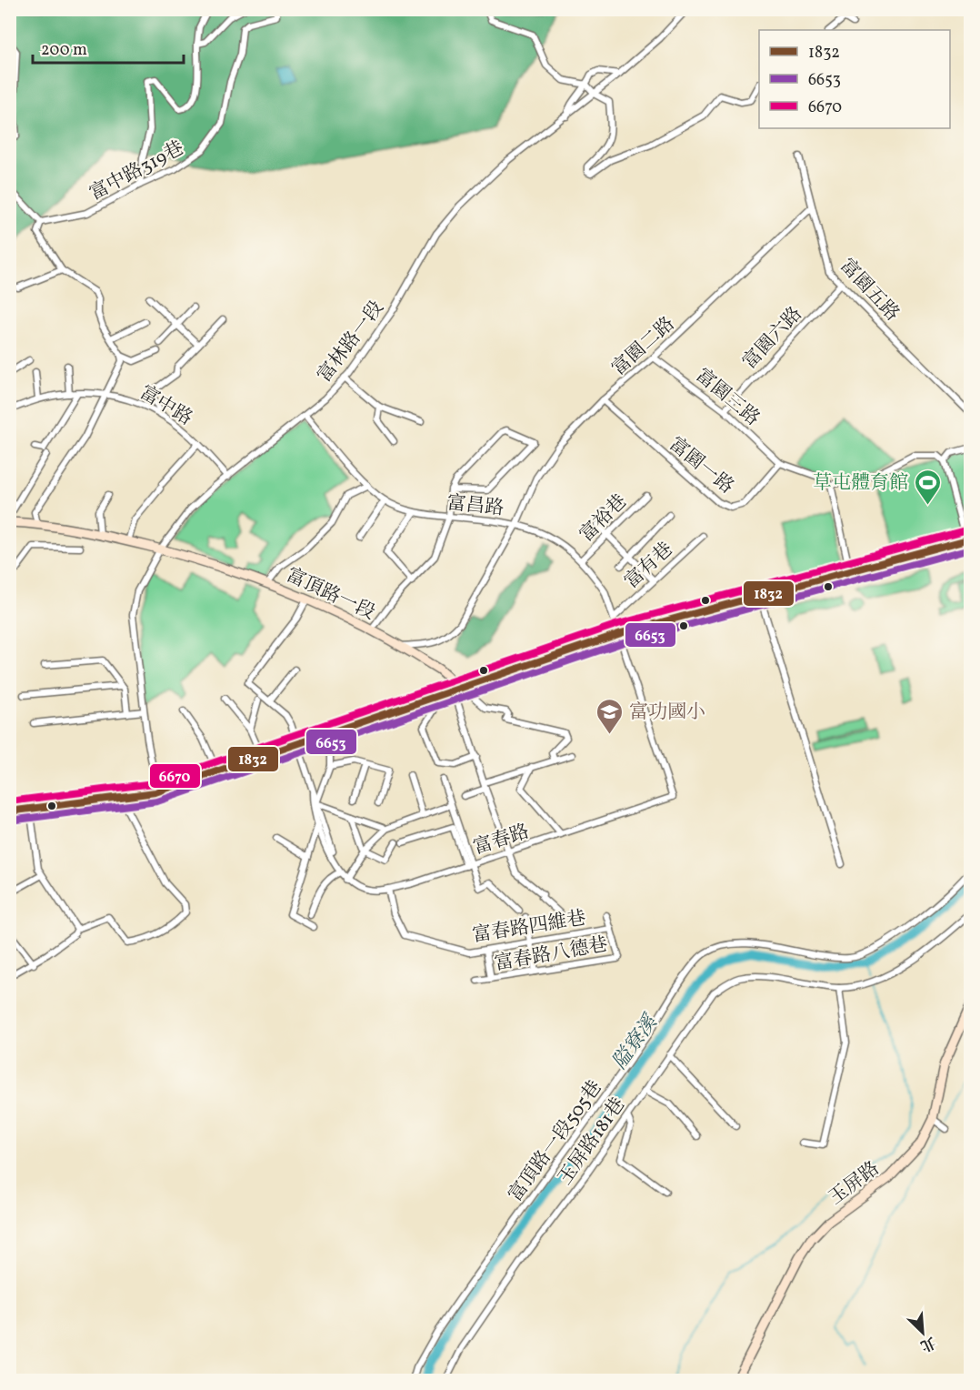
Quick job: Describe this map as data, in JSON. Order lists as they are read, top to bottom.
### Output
{
  "streets": {
    "street": [
      "富中路319巷",
      "富園五路",
      "富園六路",
      "富林路一段",
      "富園二路",
      "富園三路",
      "富中路",
      "富園一路",
      "富昌路",
      "富裕巷",
      "富有巷",
      "富頂路一段",
      "富春路",
      "富春路四維巷",
      "富春路八德巷",
      "富頂路一段505巷",
      "玉屏路181巷",
      "玉屏路"
    ]
  },
  "crossings": [
    ["富園五路", "富園六路"],
    ["富園五路", "富園二路"],
    ["富園六路", "富園三路"],
    ["富林路一段", "富中路"],
    ["富林路一段", "富昌路"],
    ["富林路一段", "富頂路一段"],
    ["富園二路", "富園三路"],
    ["富園二路", "富園一路"],
    ["富園二路", "富昌路"],
    ["富園二路", "富頂路一段"],
    ["富園三路", "富園一路"],
    ["富昌路", "富裕巷"],
    ["富昌路", "富有巷"],
    ["富昌路", "富春路"],
    ["富頂路一段", "富春路"],
    ["富春路", "富春路四維巷"],
    ["富春路四維巷", "富春路八德巷"]
  ],
  "water": ["隘寮溪"],
  "places": {
    "sports": ["草屯體育館"],
    "school or university": ["富功國小"]
  },
  "lines": ["transit line 6670", "transit line 1832", "transit line 6653"],
  "legend": ["1832", "6653", "6670"],
  "scale_bar": "200 m",
  "north": "bottom right"
}
